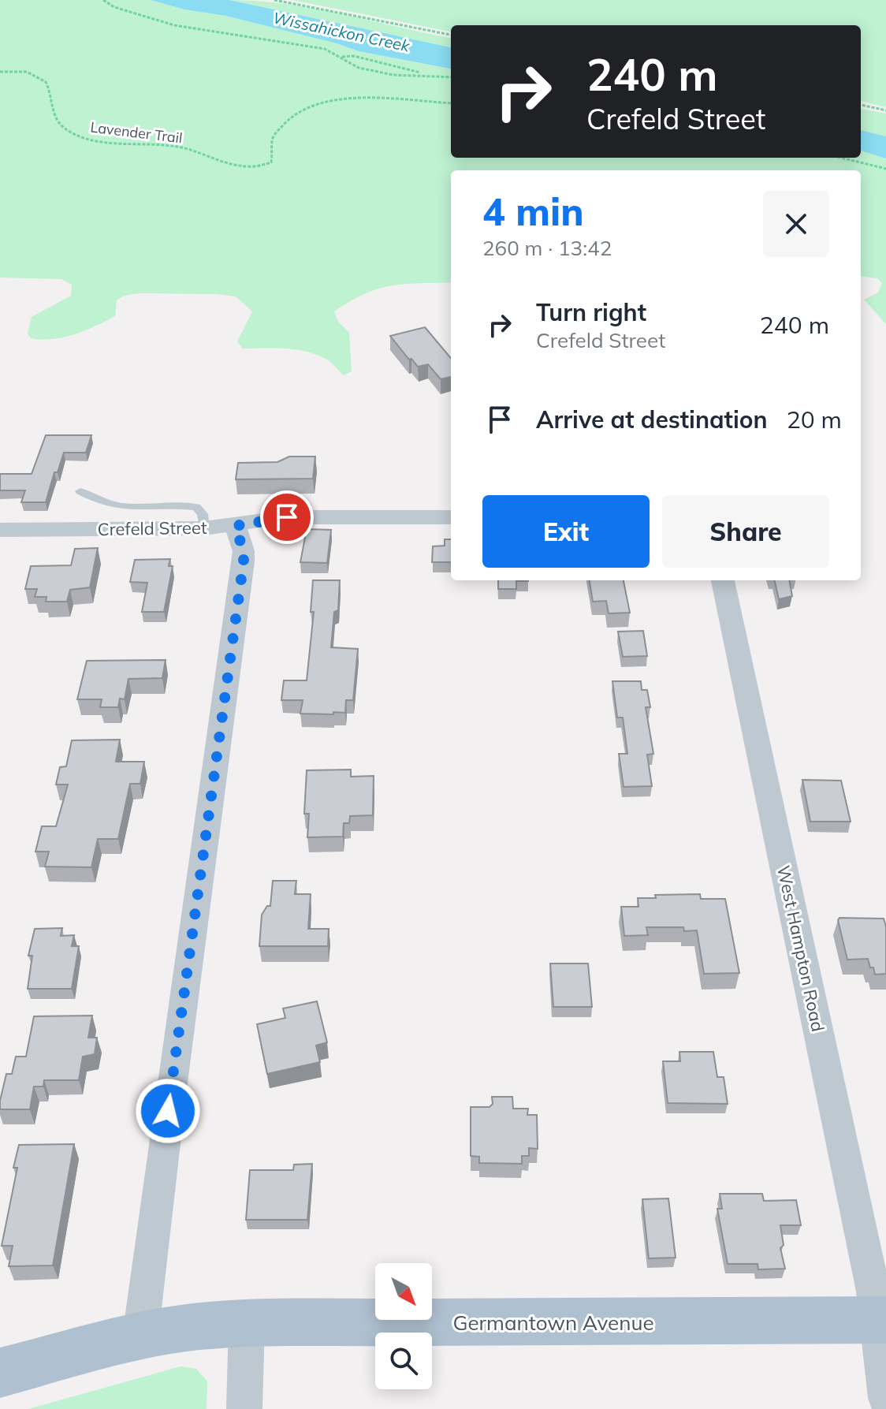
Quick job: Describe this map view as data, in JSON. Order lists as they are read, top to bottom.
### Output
{
  "streets": {
    "main road": ["Germantown Avenue"],
    "street": ["Crefeld Street", "West Hampton Road"],
    "path": ["Lavender Trail"]
  },
  "crossings": [
    ["West Hampton Road", "Germantown Avenue"]
  ],
  "water": ["Wissahickon Creek"],
  "north": "bottom right",
  "page": {
    "turn": ["240 m", "Crefeld Street"],
    "heading": ["4 min", "260 m · 13:42"],
    "list": [
      {
        "name": "Turn right",
        "note": "Crefeld Street",
        "value": "240 m"
      },
      {
        "name": "Arrive at destination",
        "value": "20 m"
      }
    ],
    "buttons": ["Exit", "Share"]
  }
}
